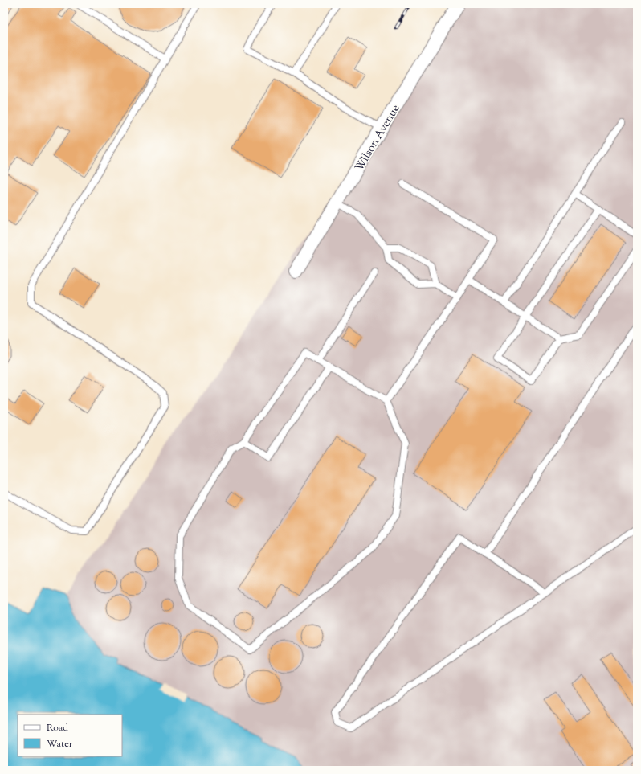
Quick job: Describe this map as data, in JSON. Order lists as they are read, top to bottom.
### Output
{
  "streets": {
    "street": ["Wilson Avenue"]
  },
  "legend": ["Road", "Water"]
}
